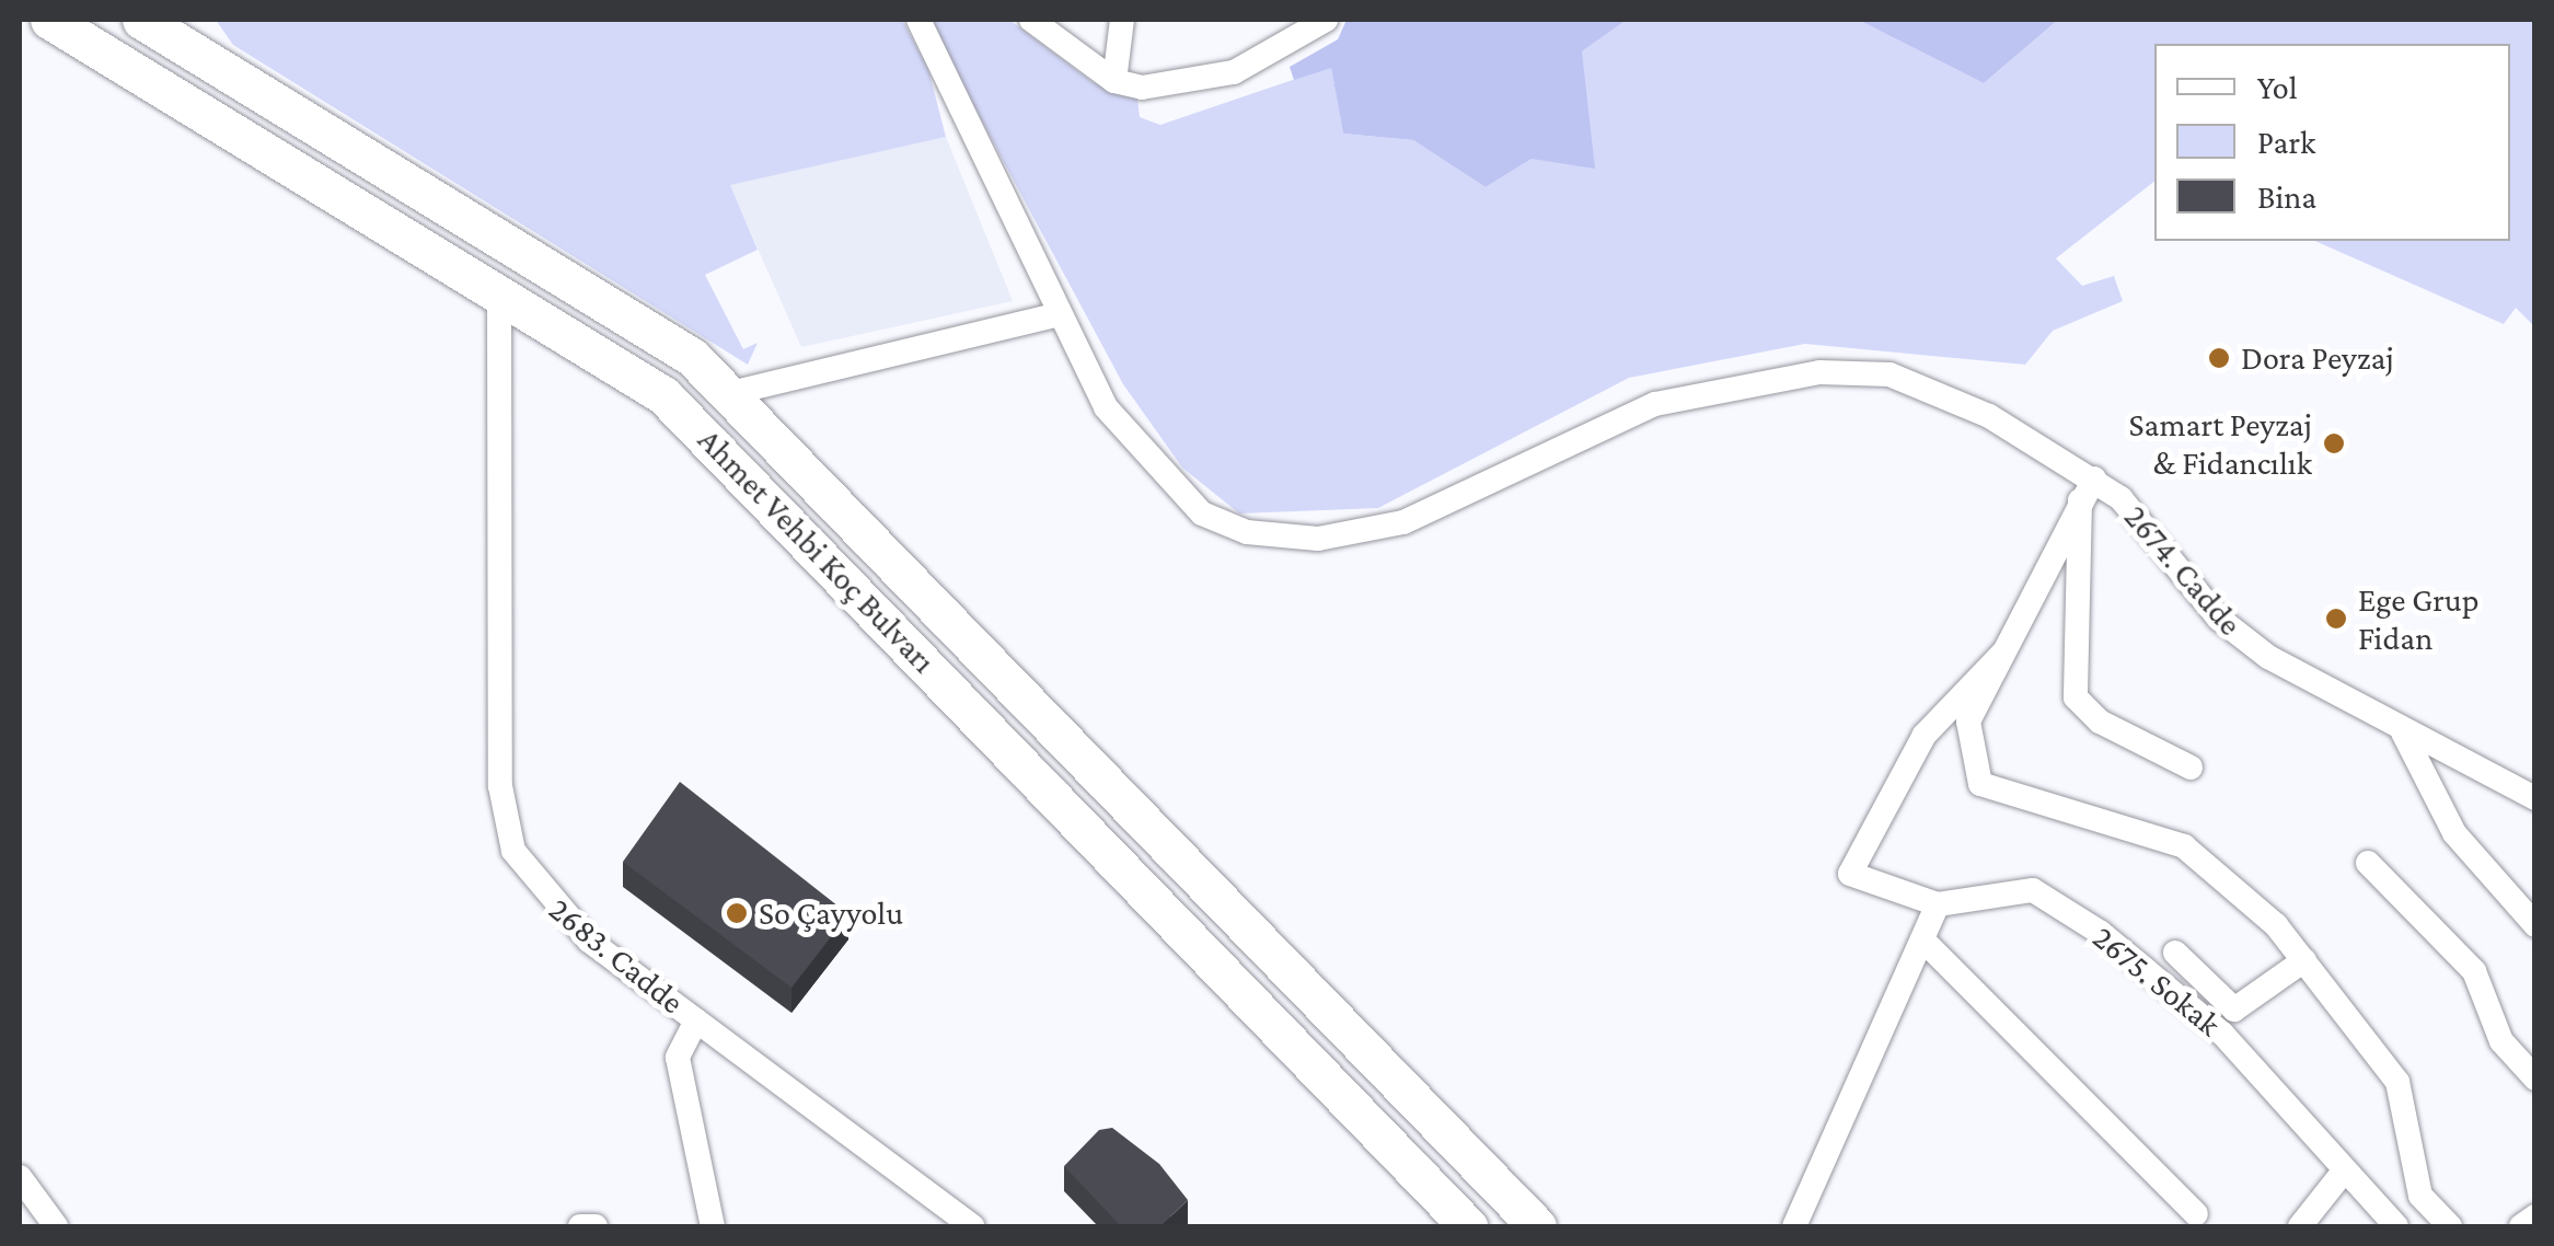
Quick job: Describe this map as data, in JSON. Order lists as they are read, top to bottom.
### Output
{
  "streets": {
    "main road": ["Ahmet Vehbi Koç Bulvarı"],
    "street": ["2674. Cadde", "2683. Cadde", "2675. Sokak"]
  },
  "crossings": [
    ["Ahmet Vehbi Koç Bulvarı", "2683. Cadde"]
  ],
  "places": [
    "Dora Peyzaj",
    "Samart Peyzaj & Fidancılık",
    "Ege Grup Fidan",
    "So Çayyolu"
  ],
  "legend": ["Yol", "Park", "Bina"]
}
